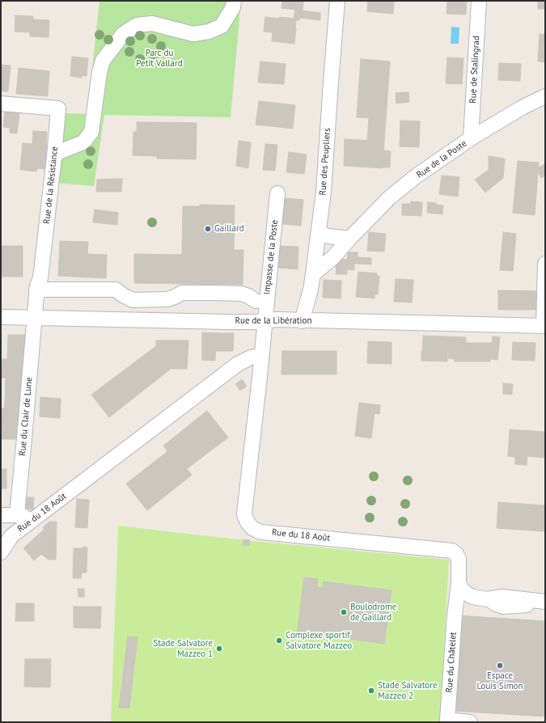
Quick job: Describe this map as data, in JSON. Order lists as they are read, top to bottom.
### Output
{
  "streets": {
    "street": [
      "Rue de Stalingrad",
      "Rue de la Poste",
      "Rue des Peupliers",
      "Rue de la Résistance",
      "Impasse de la Poste",
      "Rue de la Libération",
      "Rue du Clair de Lune",
      "Rue du 18 Août",
      "Rue du Châtelet"
    ]
  },
  "crossings": [
    ["Rue de Stalingrad", "Rue de la Poste"],
    ["Rue de la Poste", "Rue des Peupliers"],
    ["Rue des Peupliers", "Rue de la Libération"],
    ["Rue de la Résistance", "Rue de la Libération"],
    ["Rue de la Résistance", "Rue du Clair de Lune"],
    ["Impasse de la Poste", "Rue de la Libération"],
    ["Impasse de la Poste", "Rue du 18 Août"],
    ["Rue de la Libération", "Rue du Clair de Lune"],
    ["Rue de la Libération", "Rue du 18 Août"],
    ["Rue du 18 Août", "Rue du Châtelet"]
  ],
  "parks": ["Parc du Petit Vallard"],
  "places": [
    "Gaillard",
    "Boulodrome de Gaillard",
    "Complexe sportif Salvatore Mazzeo",
    "Stade Salvatore Mazzeo 1",
    "Espace Louis Simon",
    "Stade Salvatore Mazzeo 2"
  ]
}
